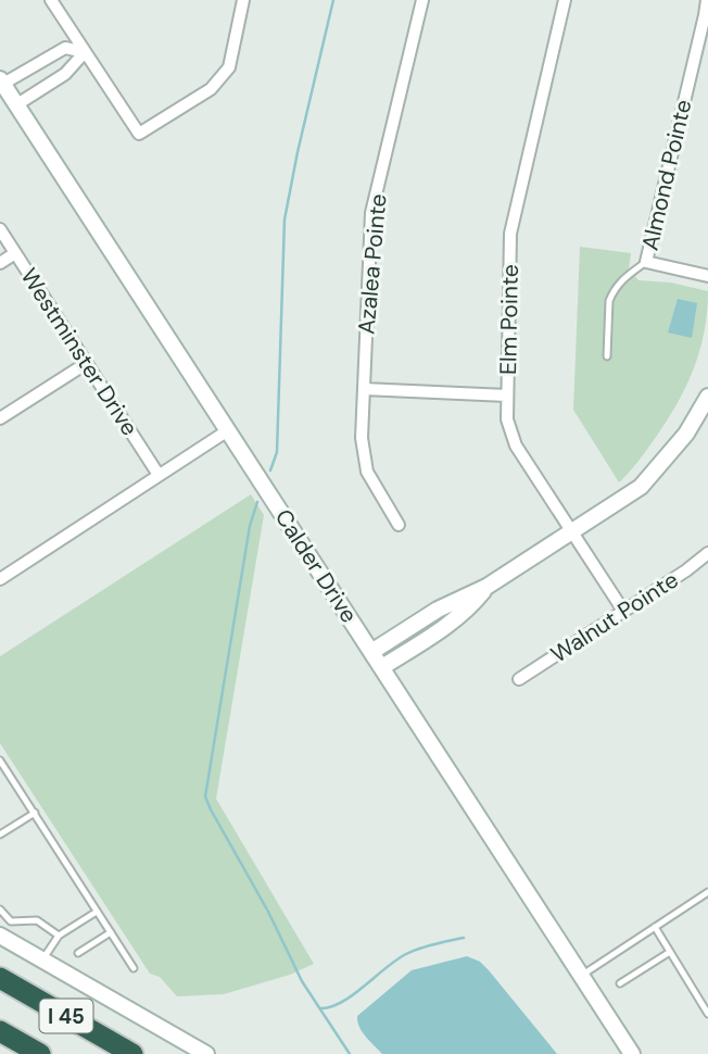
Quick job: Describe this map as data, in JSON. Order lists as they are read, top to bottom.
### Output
{
  "streets": {
    "highway": ["I 45"],
    "street": [
      "Almond Pointe",
      "Azalea Pointe",
      "Elm Pointe",
      "Westminster Drive",
      "Calder Drive",
      "Walnut Pointe"
    ]
  },
  "crossings": [
    ["Elm Pointe", "Walnut Pointe"]
  ]
}
